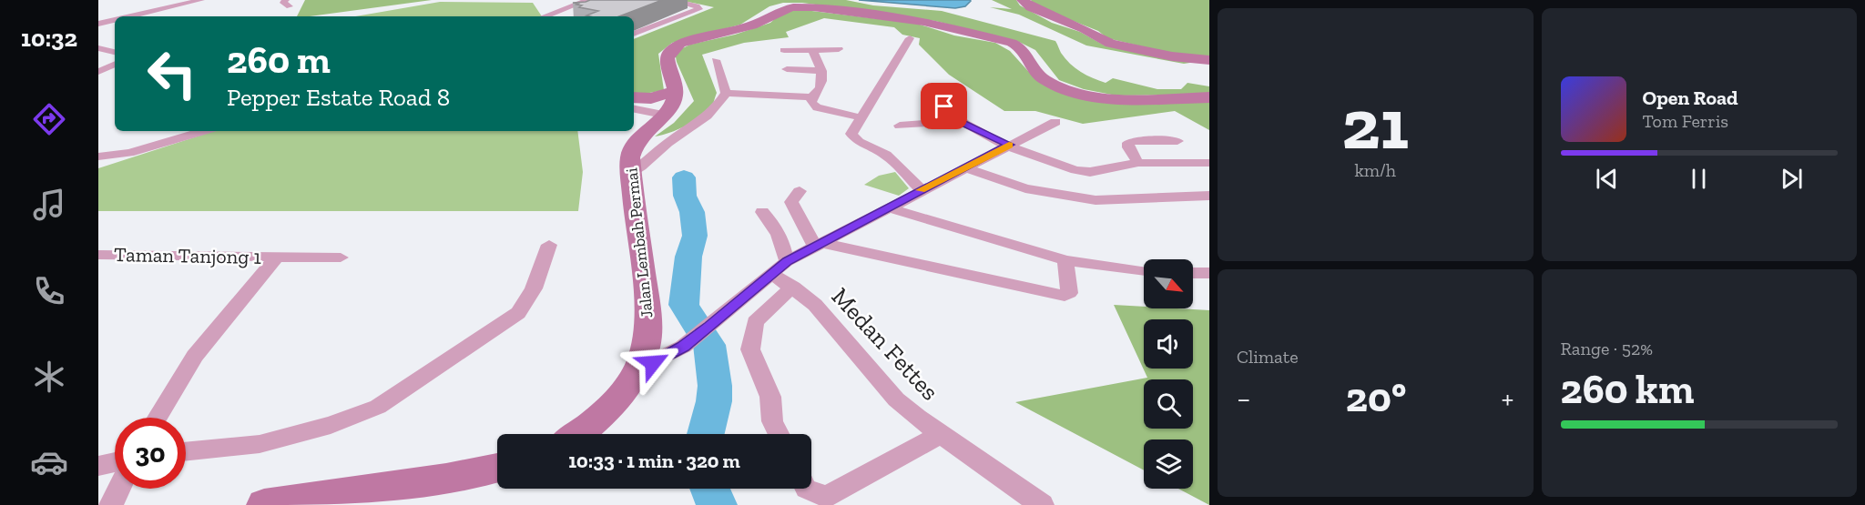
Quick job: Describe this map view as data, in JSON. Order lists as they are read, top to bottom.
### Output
{
  "streets": {
    "main road": ["Jalan Lembah Permai"],
    "street": ["Taman Tanjong 1", "Medan Fettes"]
  },
  "north": "bottom right",
  "page": {
    "tabs": "10:32",
    "tile": [
      ["21", "km/h"],
      "Climate",
      ["Range · 52%", "260 km"]
    ],
    "turn": ["260 m", "Pepper Estate Road 8"],
    "song": ["Open Road", "Tom Ferris"],
    "heat": ["−", "20°", "+"],
    "limit": "30",
    "trip": "10:33 · 1 min · 320 m"
  }
}
